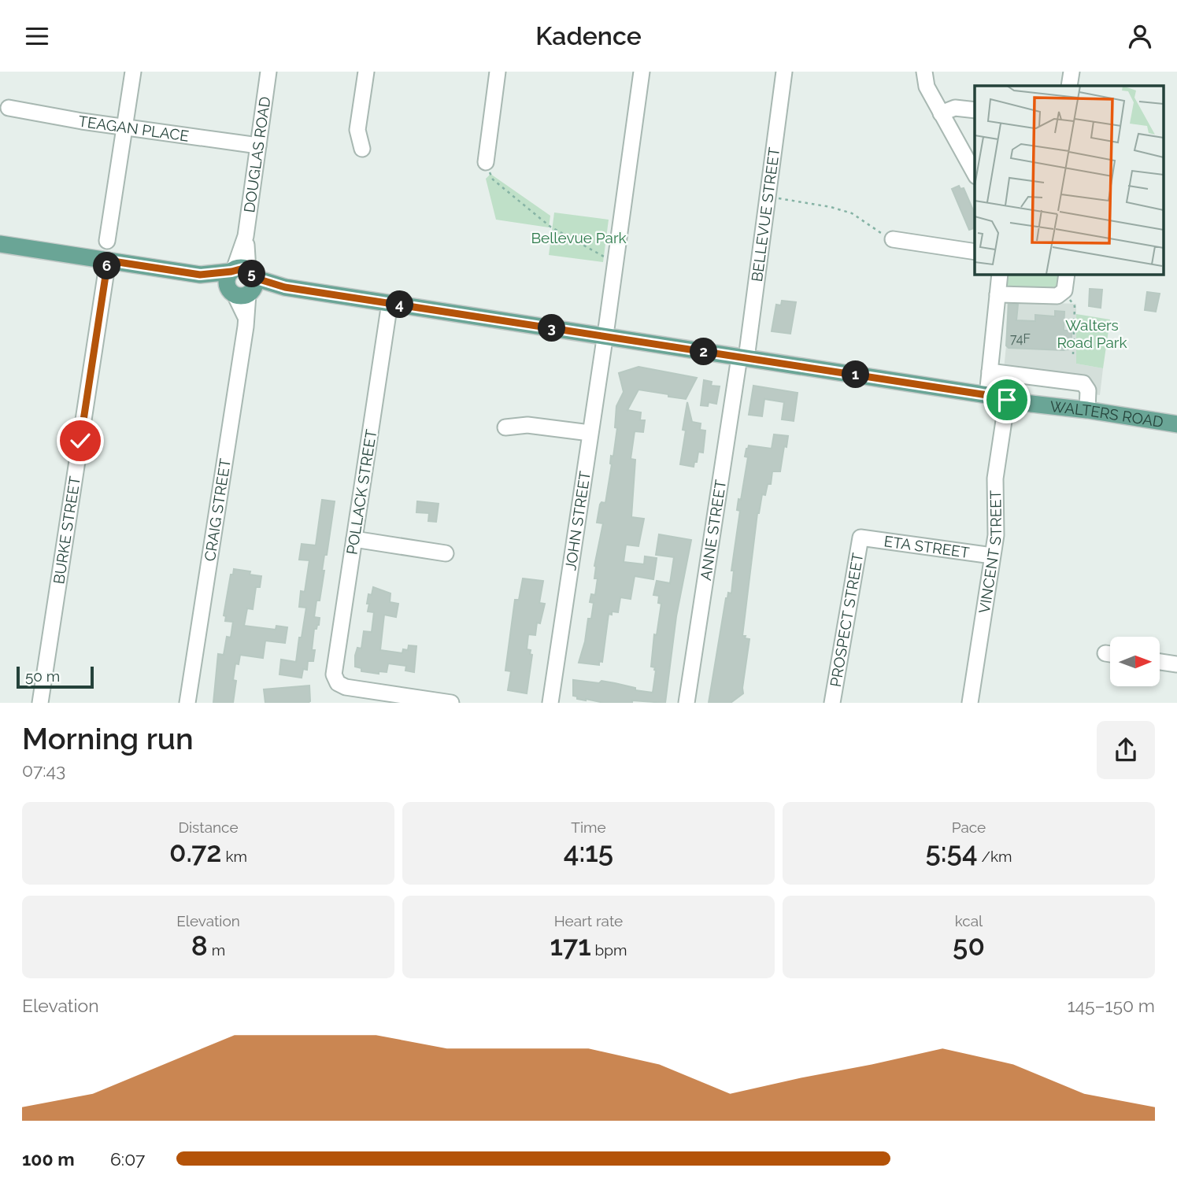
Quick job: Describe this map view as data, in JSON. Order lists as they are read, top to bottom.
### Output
{
  "streets": {
    "main road": ["WALTERS ROAD"],
    "street": [
      "TEAGAN PLACE",
      "DOUGLAS ROAD",
      "BELLEVUE STREET",
      "POLLACK STREET",
      "CRAIG STREET",
      "JOHN STREET",
      "ANNE STREET",
      "BURKE STREET",
      "ETA STREET",
      "VINCENT STREET",
      "PROSPECT STREET"
    ]
  },
  "crossings": [
    ["TEAGAN PLACE", "DOUGLAS ROAD"],
    ["DOUGLAS ROAD", "WALTERS ROAD"],
    ["DOUGLAS ROAD", "CRAIG STREET"],
    ["BELLEVUE STREET", "WALTERS ROAD"],
    ["BELLEVUE STREET", "ANNE STREET"],
    ["WALTERS ROAD", "POLLACK STREET"],
    ["WALTERS ROAD", "CRAIG STREET"],
    ["WALTERS ROAD", "JOHN STREET"],
    ["WALTERS ROAD", "ANNE STREET"],
    ["WALTERS ROAD", "BURKE STREET"],
    ["WALTERS ROAD", "VINCENT STREET"],
    ["ETA STREET", "VINCENT STREET"],
    ["ETA STREET", "PROSPECT STREET"]
  ],
  "parks": ["Bellevue Park", "Walters Road Park"],
  "house_numbers": ["74F"],
  "scale_bar": "50 m",
  "north": "right",
  "page": {
    "header": "Kadence",
    "pins": [
      "6",
      "5",
      "4",
      "3",
      "2",
      "1"
    ],
    "scale": "50 m",
    "heading": ["Morning run", "07:43"],
    "stats": [
      ["Distance", "0.72 km"],
      ["Time", "4:15"],
      ["Pace", "5:54 /km"],
      ["Elevation", "8 m"],
      ["Heart rate", "171 bpm"],
      ["kcal", "50"]
    ],
    "chart": ["Elevation", "145–150 m"],
    "list": [
      {
        "name": "100 m",
        "note": "6:07"
      }
    ]
  }
}
